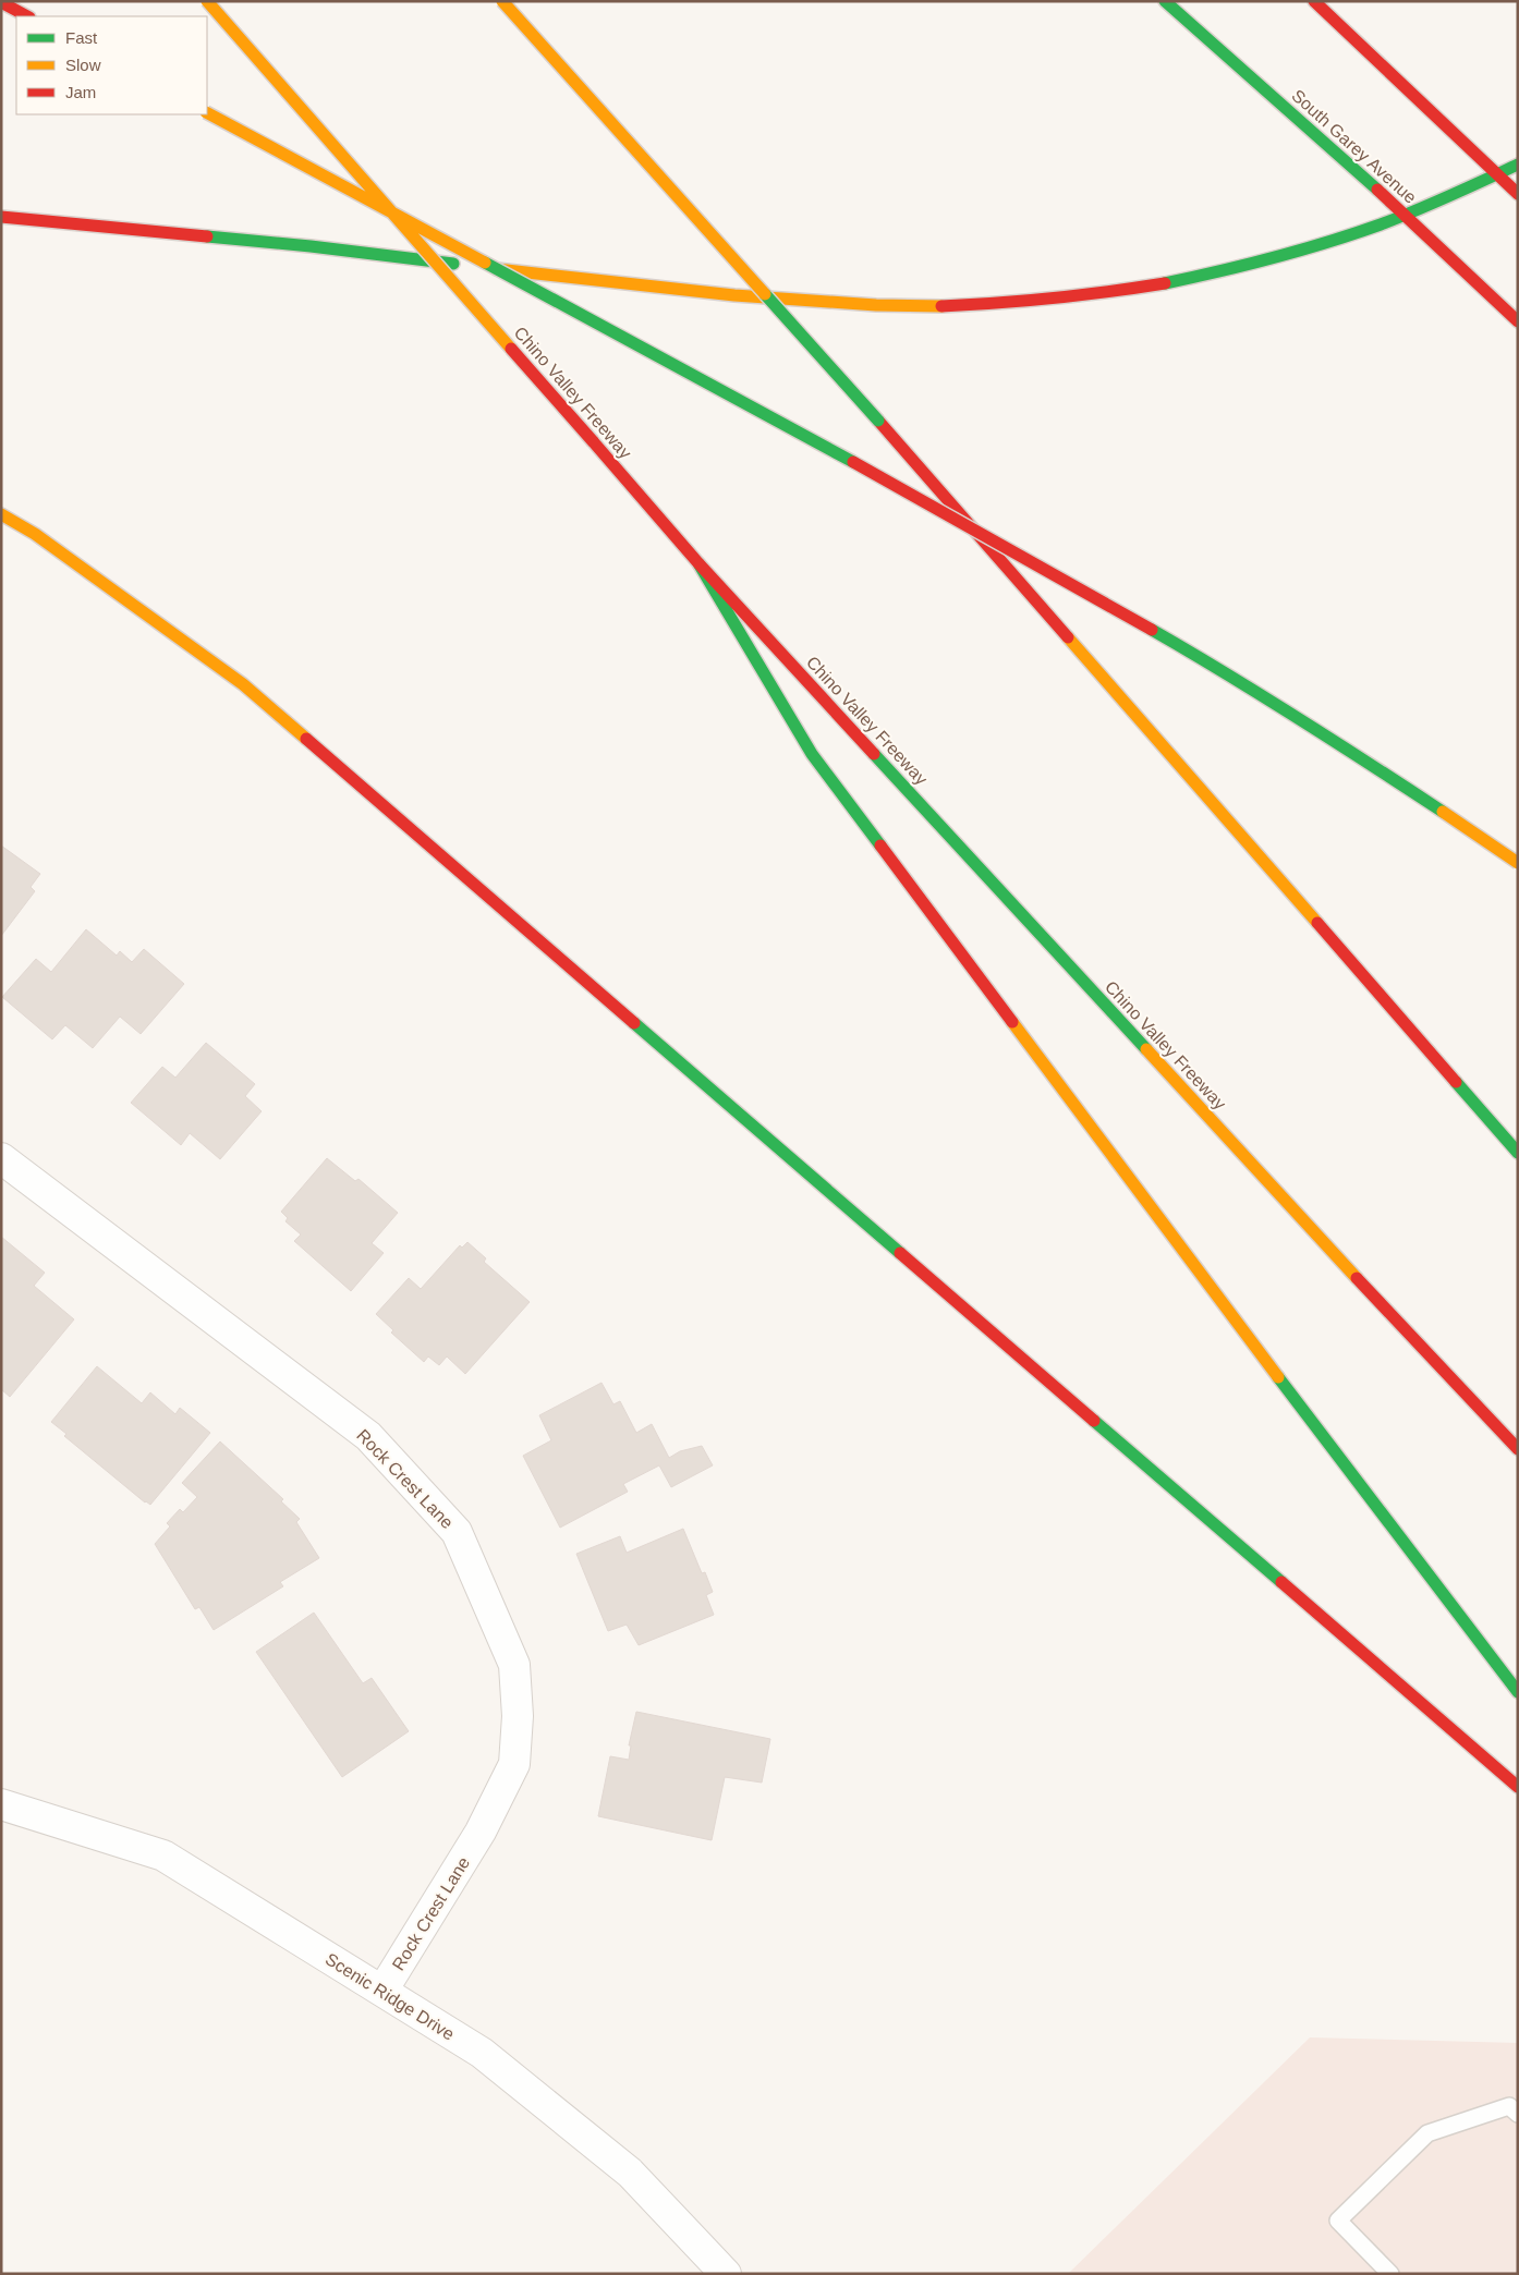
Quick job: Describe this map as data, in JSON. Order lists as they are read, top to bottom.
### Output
{
  "streets": {
    "main road": ["South Garey Avenue", "Chino Valley Freeway"],
    "street": ["Rock Crest Lane", "Scenic Ridge Drive"]
  },
  "crossings": [
    ["Rock Crest Lane", "Scenic Ridge Drive"]
  ],
  "legend": ["Fast", "Slow", "Jam"]
}
